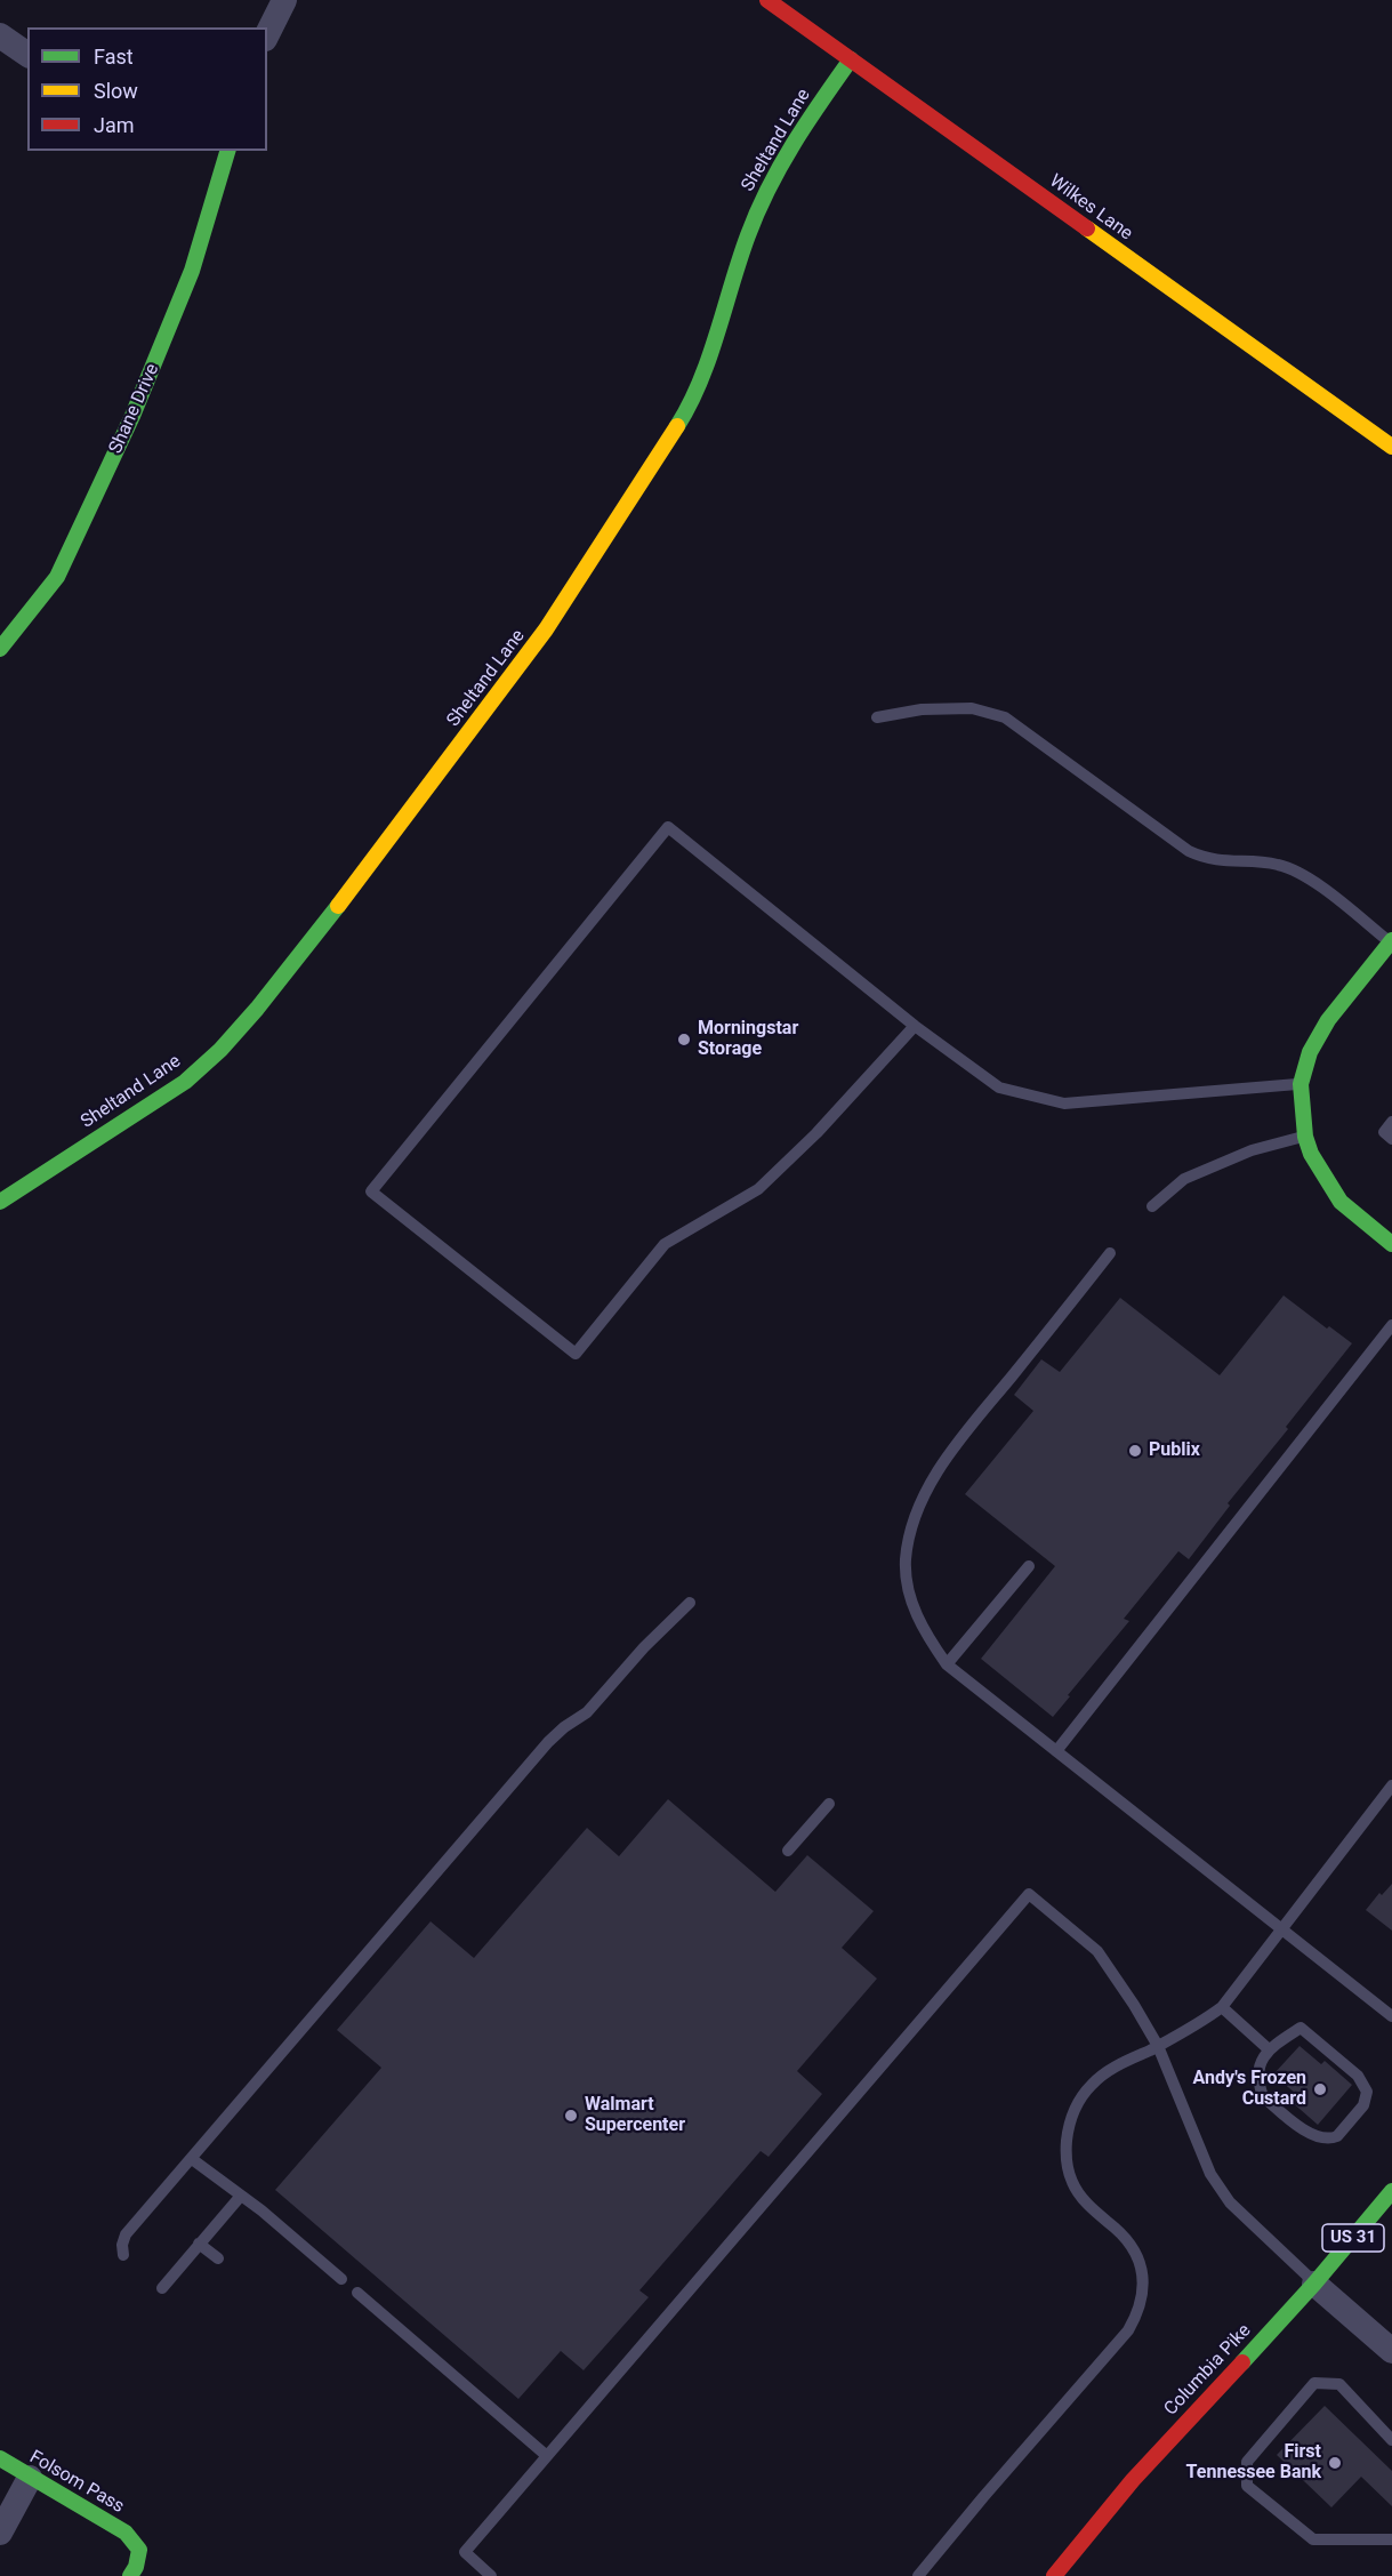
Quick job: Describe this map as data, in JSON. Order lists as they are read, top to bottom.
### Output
{
  "streets": {
    "street": [
      "Sheltand Lane",
      "Wilkes Lane",
      "Shane Drive",
      "US 31",
      "Columbia Pike",
      "Folsom Pass"
    ]
  },
  "crossings": [
    ["Sheltand Lane", "Wilkes Lane"]
  ],
  "places": [
    "Morningstar Storage",
    "Publix",
    "Andy's Frozen Custard",
    "Walmart Supercenter",
    "First Tennessee Bank"
  ],
  "legend": ["Fast", "Slow", "Jam"]
}
